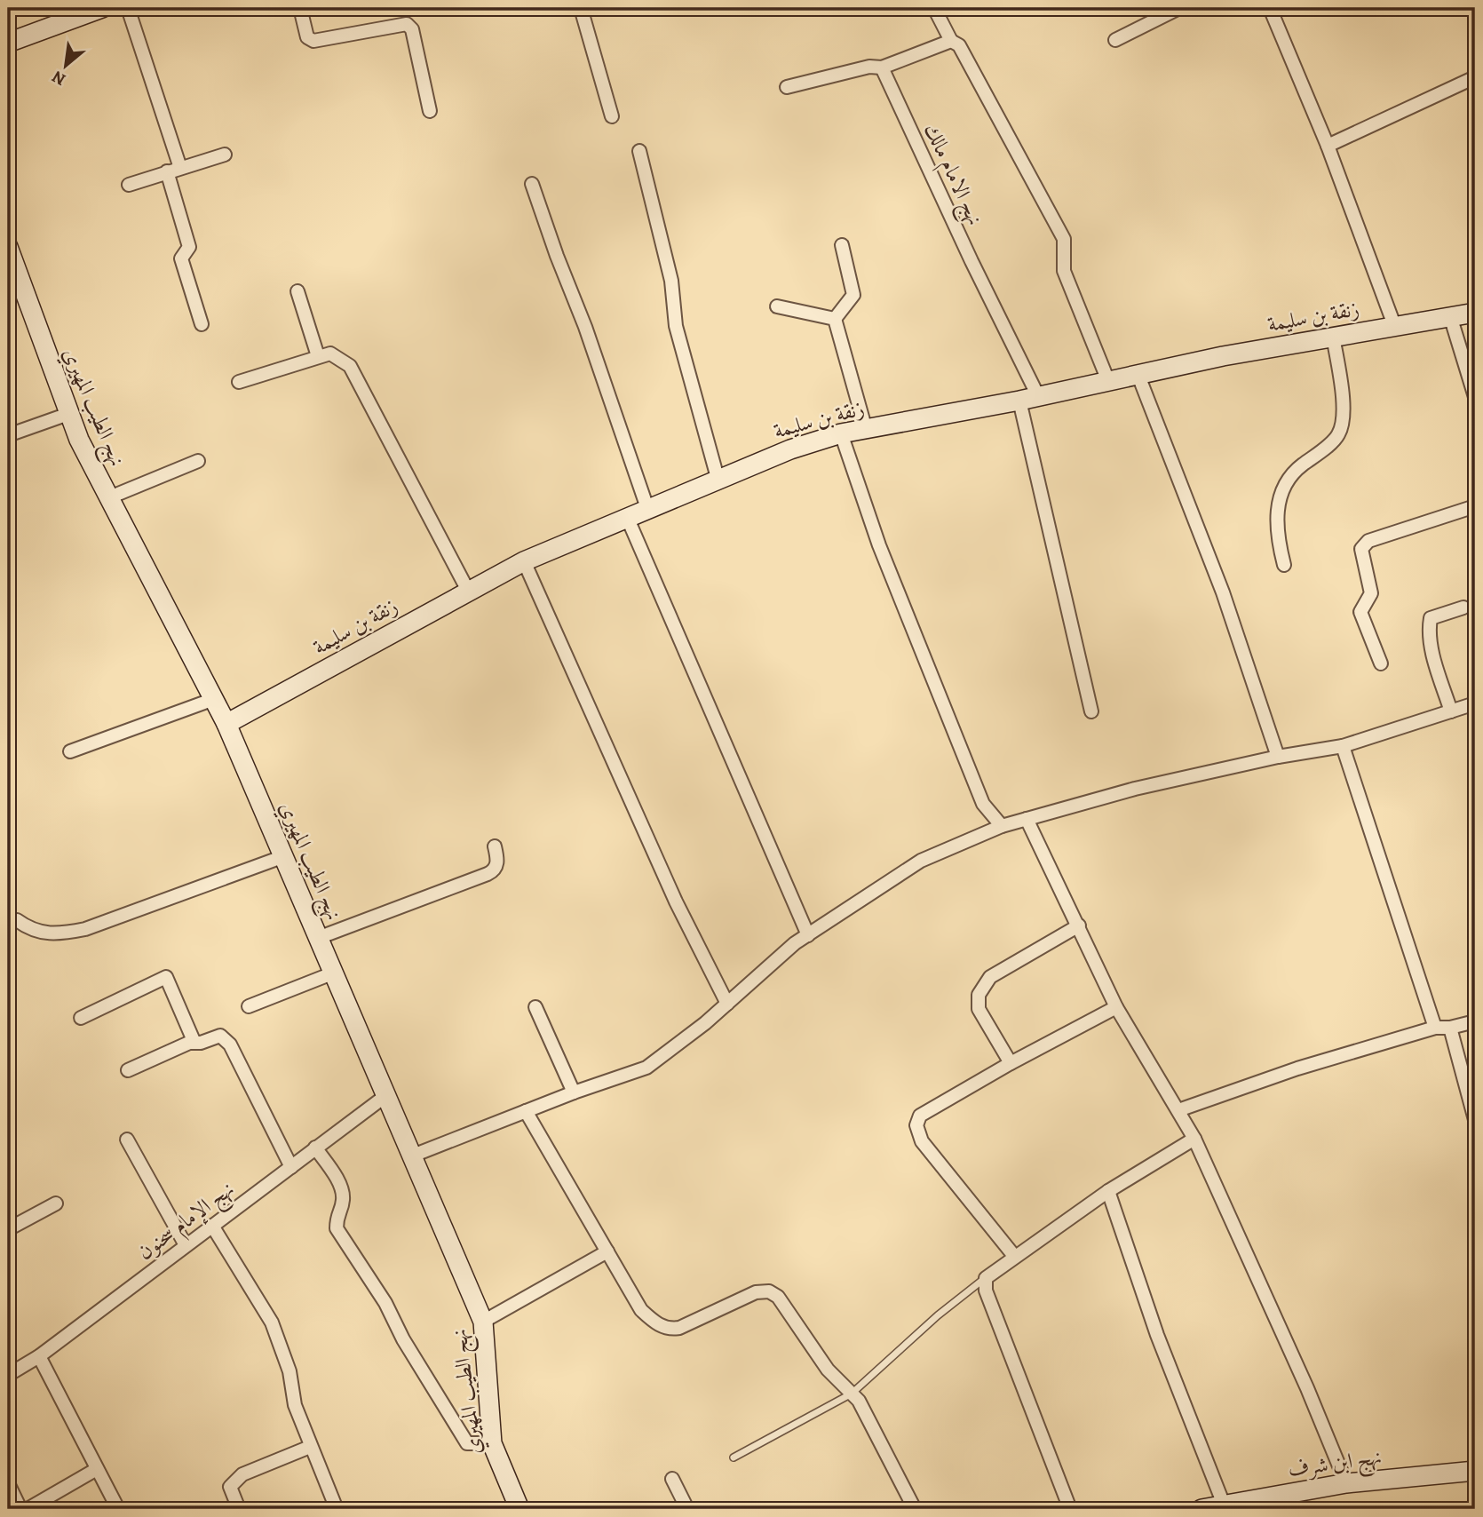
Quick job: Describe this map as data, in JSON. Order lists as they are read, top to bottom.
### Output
{
  "streets": {
    "street": [
      "نهج الامام مالك",
      "زنقة بن سليمة",
      "نهج الطيب المهيري",
      "نهج الإمام سحنون",
      "نهج ابن شرف"
    ]
  },
  "crossings": [
    ["نهج الامام مالك", "زنقة بن سليمة"],
    ["زنقة بن سليمة", "نهج الطيب المهيري"],
    ["نهج الطيب المهيري", "نهج الإمام سحنون"]
  ],
  "north": "bottom left"
}
